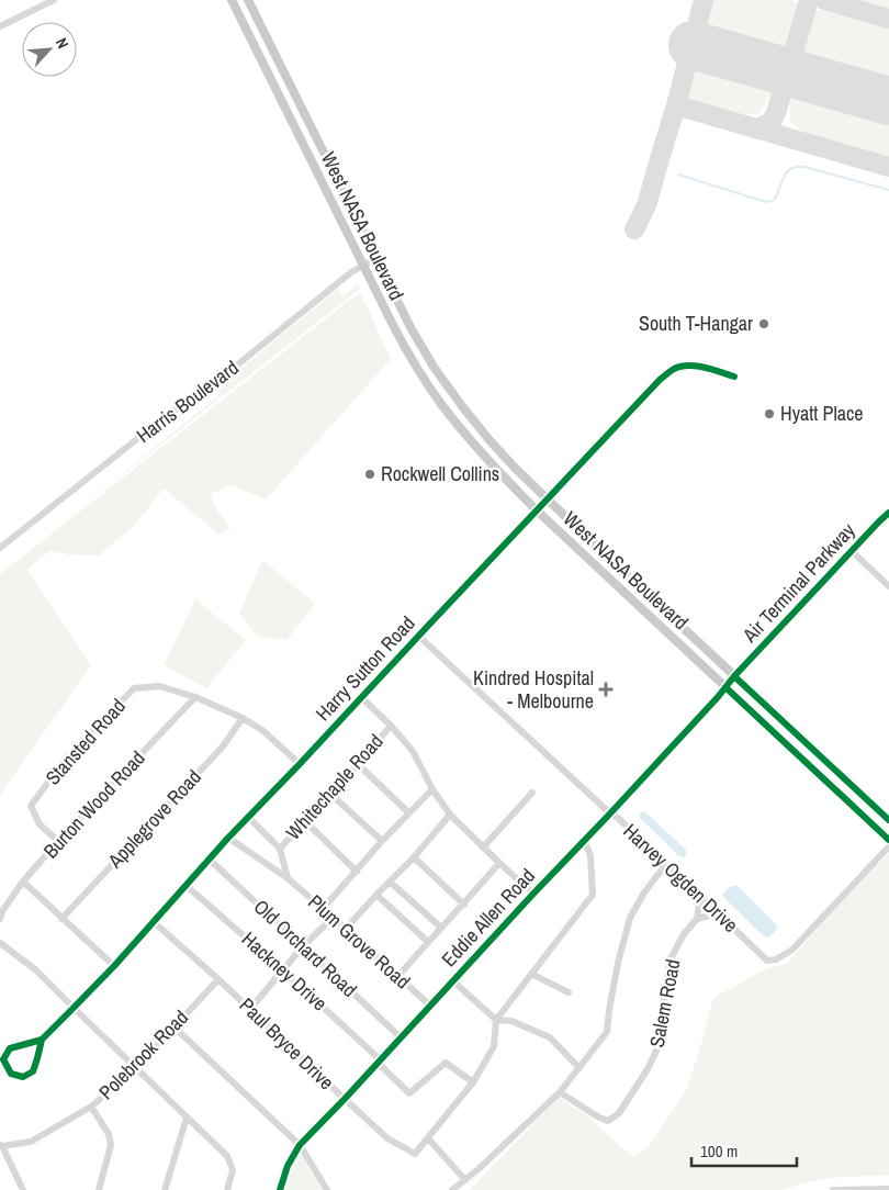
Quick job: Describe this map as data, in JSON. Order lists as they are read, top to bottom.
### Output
{
  "streets": {
    "main road": ["West NASA Boulevard"],
    "street": [
      "Harris Boulevard",
      "Air Terminal Parkway",
      "Harry Sutton Road",
      "Stansted Road",
      "Whitechaple Road",
      "Burton Wood Road",
      "Applegrove Road",
      "Harvey Ogden Drive",
      "Eddie Allen Road",
      "Plum Grove Road",
      "Old Orchard Road",
      "Hackney Drive",
      "Salem Road",
      "Paul Bryce Drive",
      "Polebrook Road"
    ]
  },
  "crossings": [
    ["West NASA Boulevard", "Harris Boulevard"],
    ["West NASA Boulevard", "Air Terminal Parkway"],
    ["West NASA Boulevard", "Harry Sutton Road"],
    ["West NASA Boulevard", "Eddie Allen Road"],
    ["Air Terminal Parkway", "Eddie Allen Road"],
    ["Harry Sutton Road", "Stansted Road"],
    ["Harry Sutton Road", "Harvey Ogden Drive"],
    ["Harry Sutton Road", "Plum Grove Road"],
    ["Harry Sutton Road", "Old Orchard Road"],
    ["Harry Sutton Road", "Hackney Drive"],
    ["Harry Sutton Road", "Paul Bryce Drive"],
    ["Stansted Road", "Burton Wood Road"],
    ["Stansted Road", "Applegrove Road"],
    ["Harvey Ogden Drive", "Eddie Allen Road"],
    ["Harvey Ogden Drive", "Salem Road"],
    ["Eddie Allen Road", "Plum Grove Road"],
    ["Eddie Allen Road", "Old Orchard Road"],
    ["Eddie Allen Road", "Hackney Drive"],
    ["Eddie Allen Road", "Paul Bryce Drive"],
    ["Hackney Drive", "Paul Bryce Drive"],
    ["Paul Bryce Drive", "Polebrook Road"]
  ],
  "places": {
    "other": ["South T-Hangar", "Hyatt Place", "Rockwell Collins"],
    "health": ["Kindred Hospital - Melbourne"]
  },
  "scale_bar": "100 m",
  "north": "top right"
}
